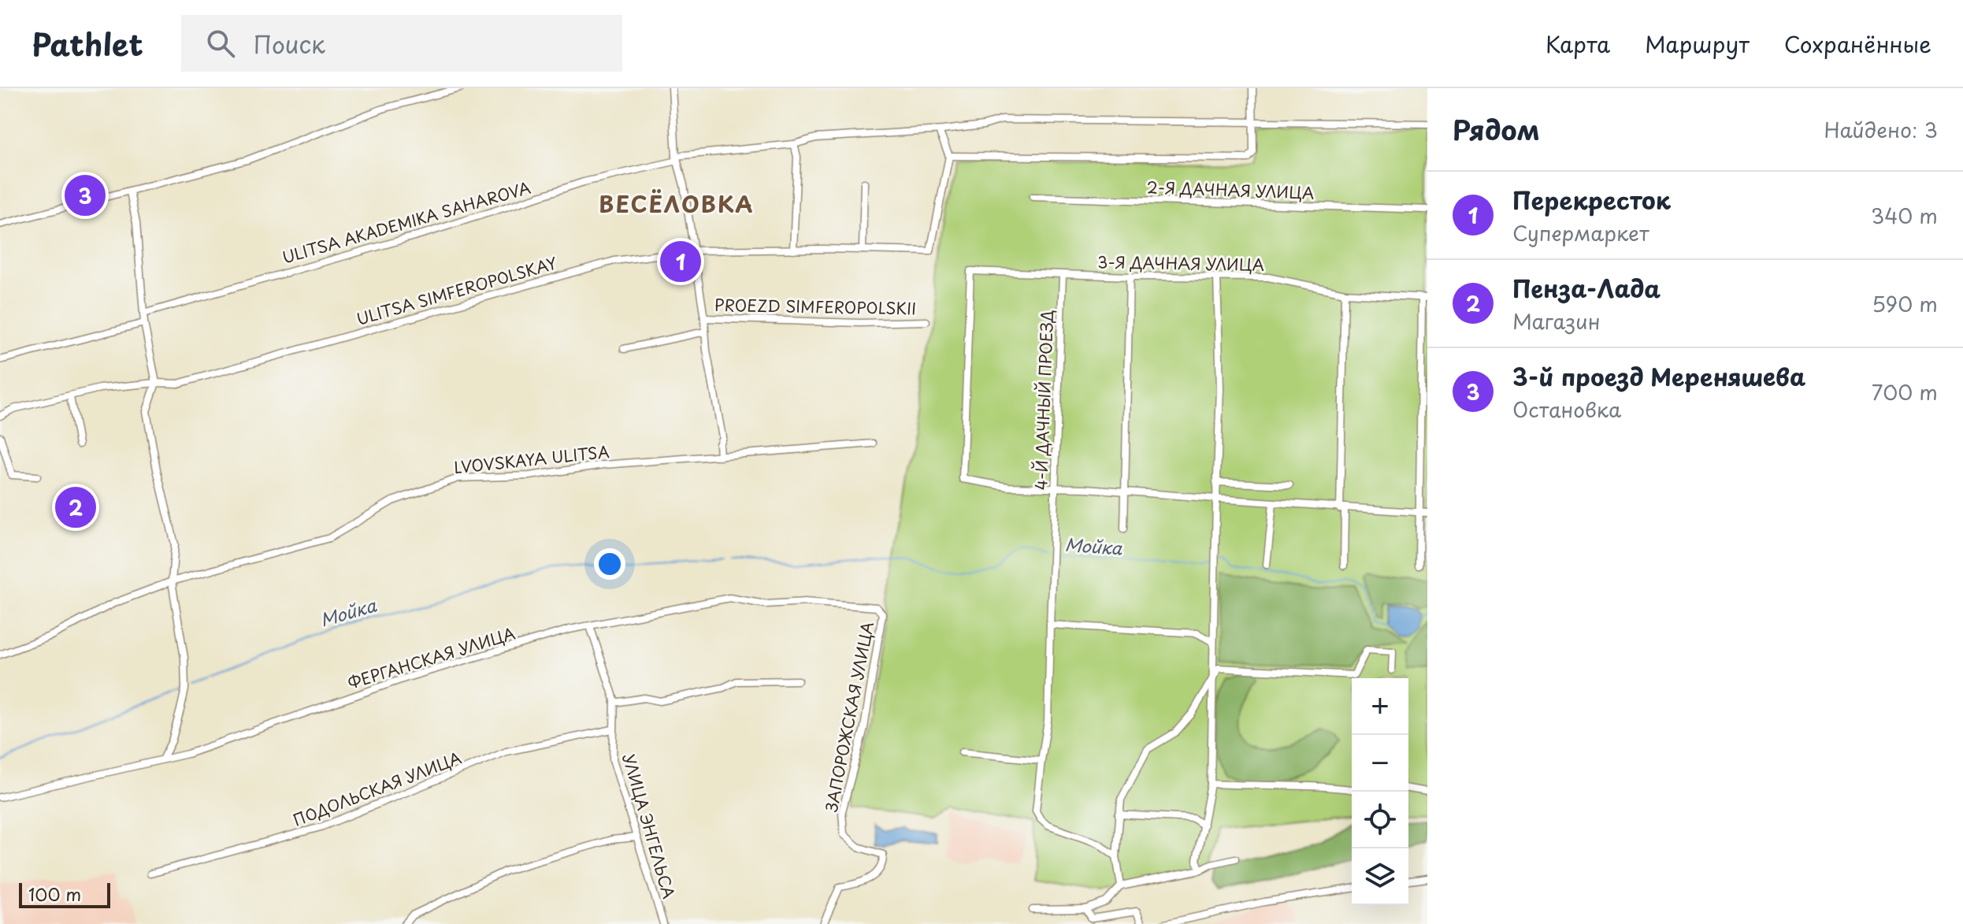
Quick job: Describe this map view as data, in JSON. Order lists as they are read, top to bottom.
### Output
{
  "streets": {
    "street": [
      "2-Я ДАЧНАЯ УЛИЦА",
      "ULITSA AKADEMIKA SAHAROVA",
      "3-Я ДАЧНАЯ УЛИЦА",
      "ULITSA SIMFEROPOLSKAY",
      "PROEZD SIMFEROPOLSKII",
      "4-Й ДАЧНЫЙ ПРОЕЗД",
      "LVOVSKAYA ULITSA",
      "ФЕРГАНСКАЯ УЛИЦА",
      "ЗАПОРОЖСКАЯ УЛИЦА",
      "ПОДОЛЬСКАЯ УЛИЦА",
      "УЛИЦА ЭНГЕЛЬСА"
    ]
  },
  "crossings": [
    ["3-Я ДАЧНАЯ УЛИЦА", "4-Й ДАЧНЫЙ ПРОЕЗД"],
    ["ФЕРГАНСКАЯ УЛИЦА", "ЗАПОРОЖСКАЯ УЛИЦА"],
    ["ФЕРГАНСКАЯ УЛИЦА", "УЛИЦА ЭНГЕЛЬСА"],
    ["ПОДОЛЬСКАЯ УЛИЦА", "УЛИЦА ЭНГЕЛЬСА"]
  ],
  "districts": ["ВЕСЁЛОВКА"],
  "water": ["Мойка"],
  "scale_bar": "100 m",
  "page": {
    "header": "Pathlet",
    "search": "Поиск",
    "nav": ["Карта", "Маршрут", "Сохранённые"],
    "heading": ["Рядом", "Найдено: 3"],
    "list": [
      {
        "mark": "1",
        "name": "Перекресток",
        "note": "Супермаркет",
        "value": "340 m"
      },
      {
        "mark": "2",
        "name": "Пенза-Лада",
        "note": "Магазин",
        "value": "590 m"
      },
      {
        "mark": "3",
        "name": "3-й проезд Мереняшева",
        "note": "Остановка",
        "value": "700 m"
      }
    ],
    "pins": ["3", "1", "2"],
    "map_buttons": ["+", "−"],
    "scale": "100 m"
  }
}
